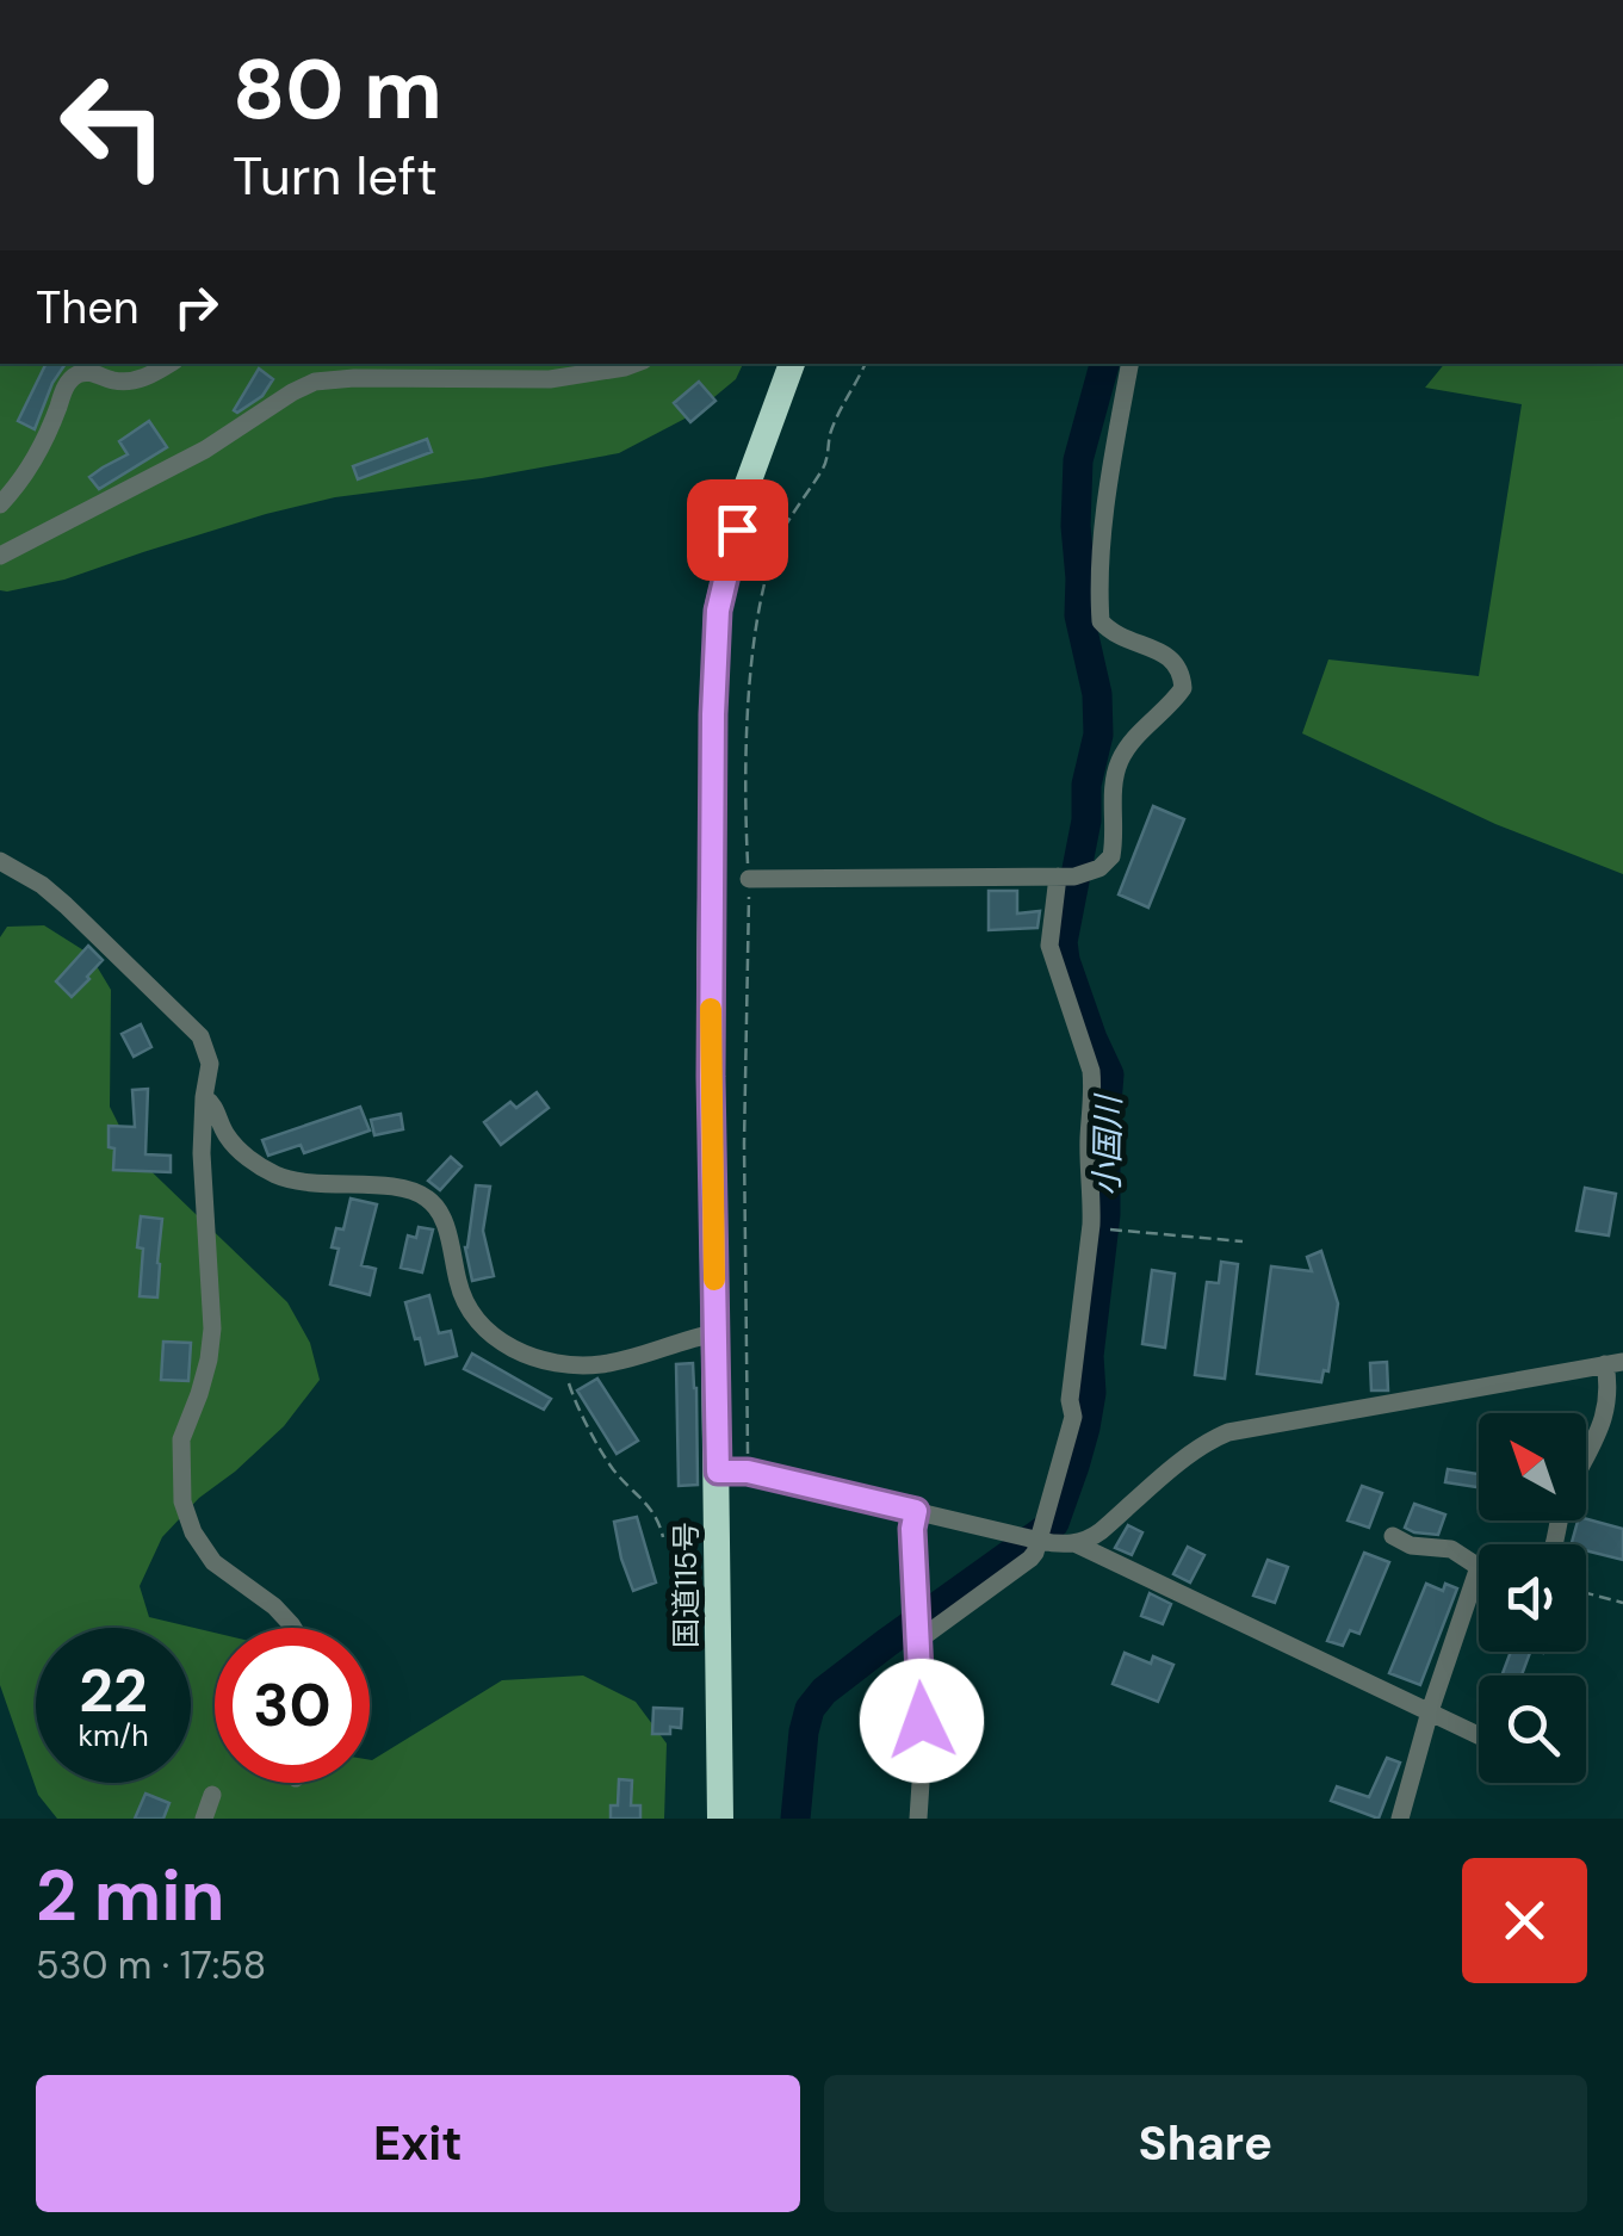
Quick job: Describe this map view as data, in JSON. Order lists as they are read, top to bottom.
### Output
{
  "streets": {
    "highway": ["国道115号"]
  },
  "water": ["小国川"],
  "north": "top left",
  "page": {
    "turn": ["80 m", "Turn left"],
    "then": "Then",
    "speed": "22 km/h",
    "limit": "30",
    "heading": ["2 min", "530 m · 17:58"],
    "buttons": ["Exit", "Share"]
  }
}
